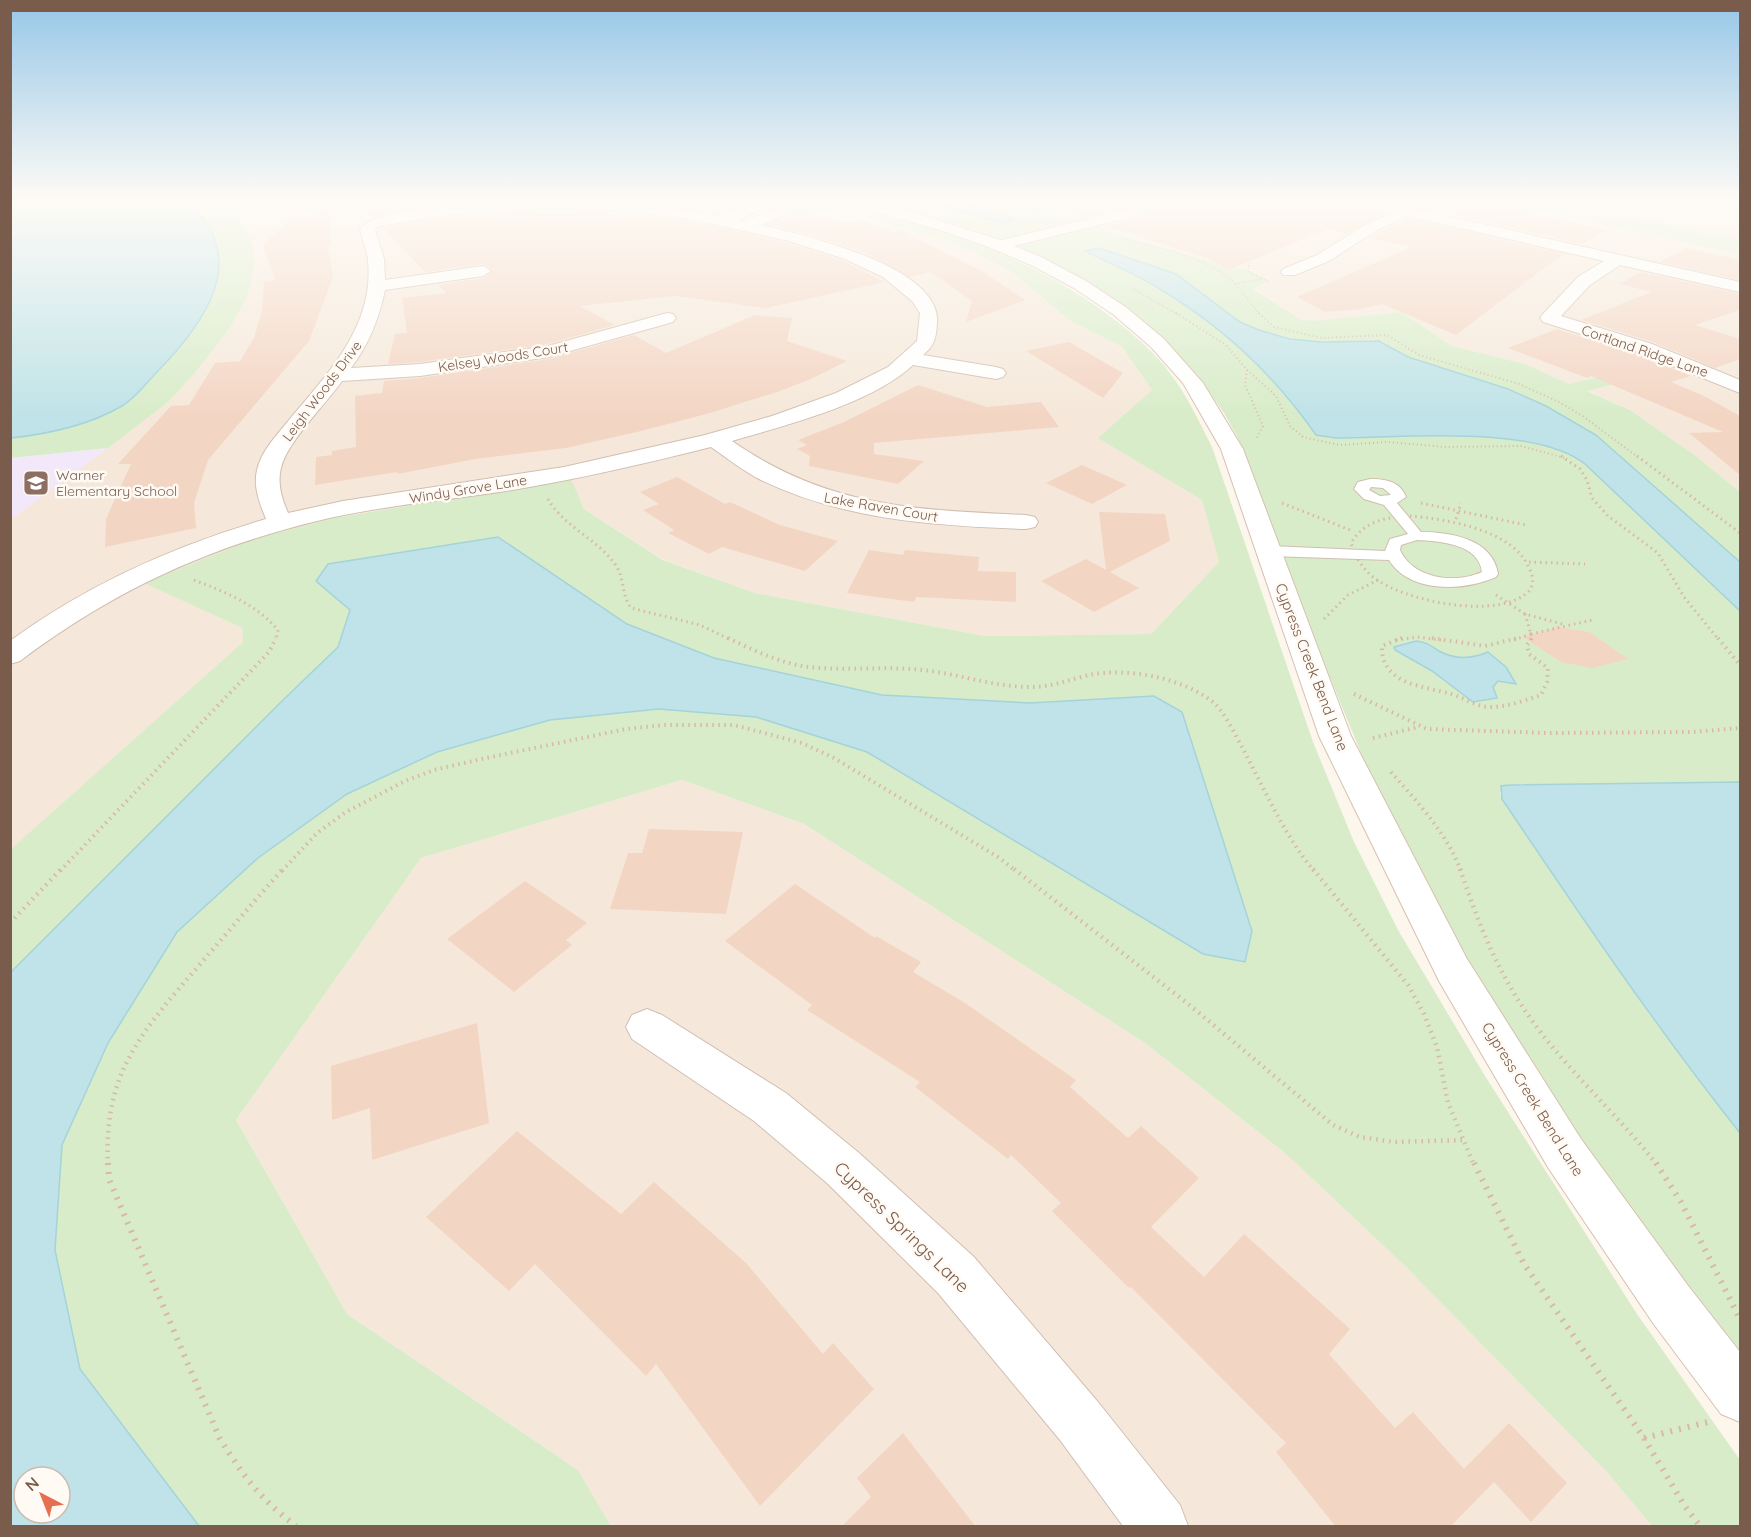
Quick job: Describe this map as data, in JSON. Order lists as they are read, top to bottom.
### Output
{
  "streets": {
    "street": [
      "Cortland Ridge Lane",
      "Kelsey Woods Court",
      "Leigh Woods Drive",
      "Windy Grove Lane",
      "Lake Raven Court",
      "Cypress Creek Bend Lane",
      "Cypress Springs Lane"
    ]
  },
  "crossings": [
    ["Kelsey Woods Court", "Leigh Woods Drive"],
    ["Leigh Woods Drive", "Windy Grove Lane"],
    ["Windy Grove Lane", "Lake Raven Court"]
  ],
  "places": {
    "school or university": ["Warner Elementary School"]
  },
  "north": "top left"
}
